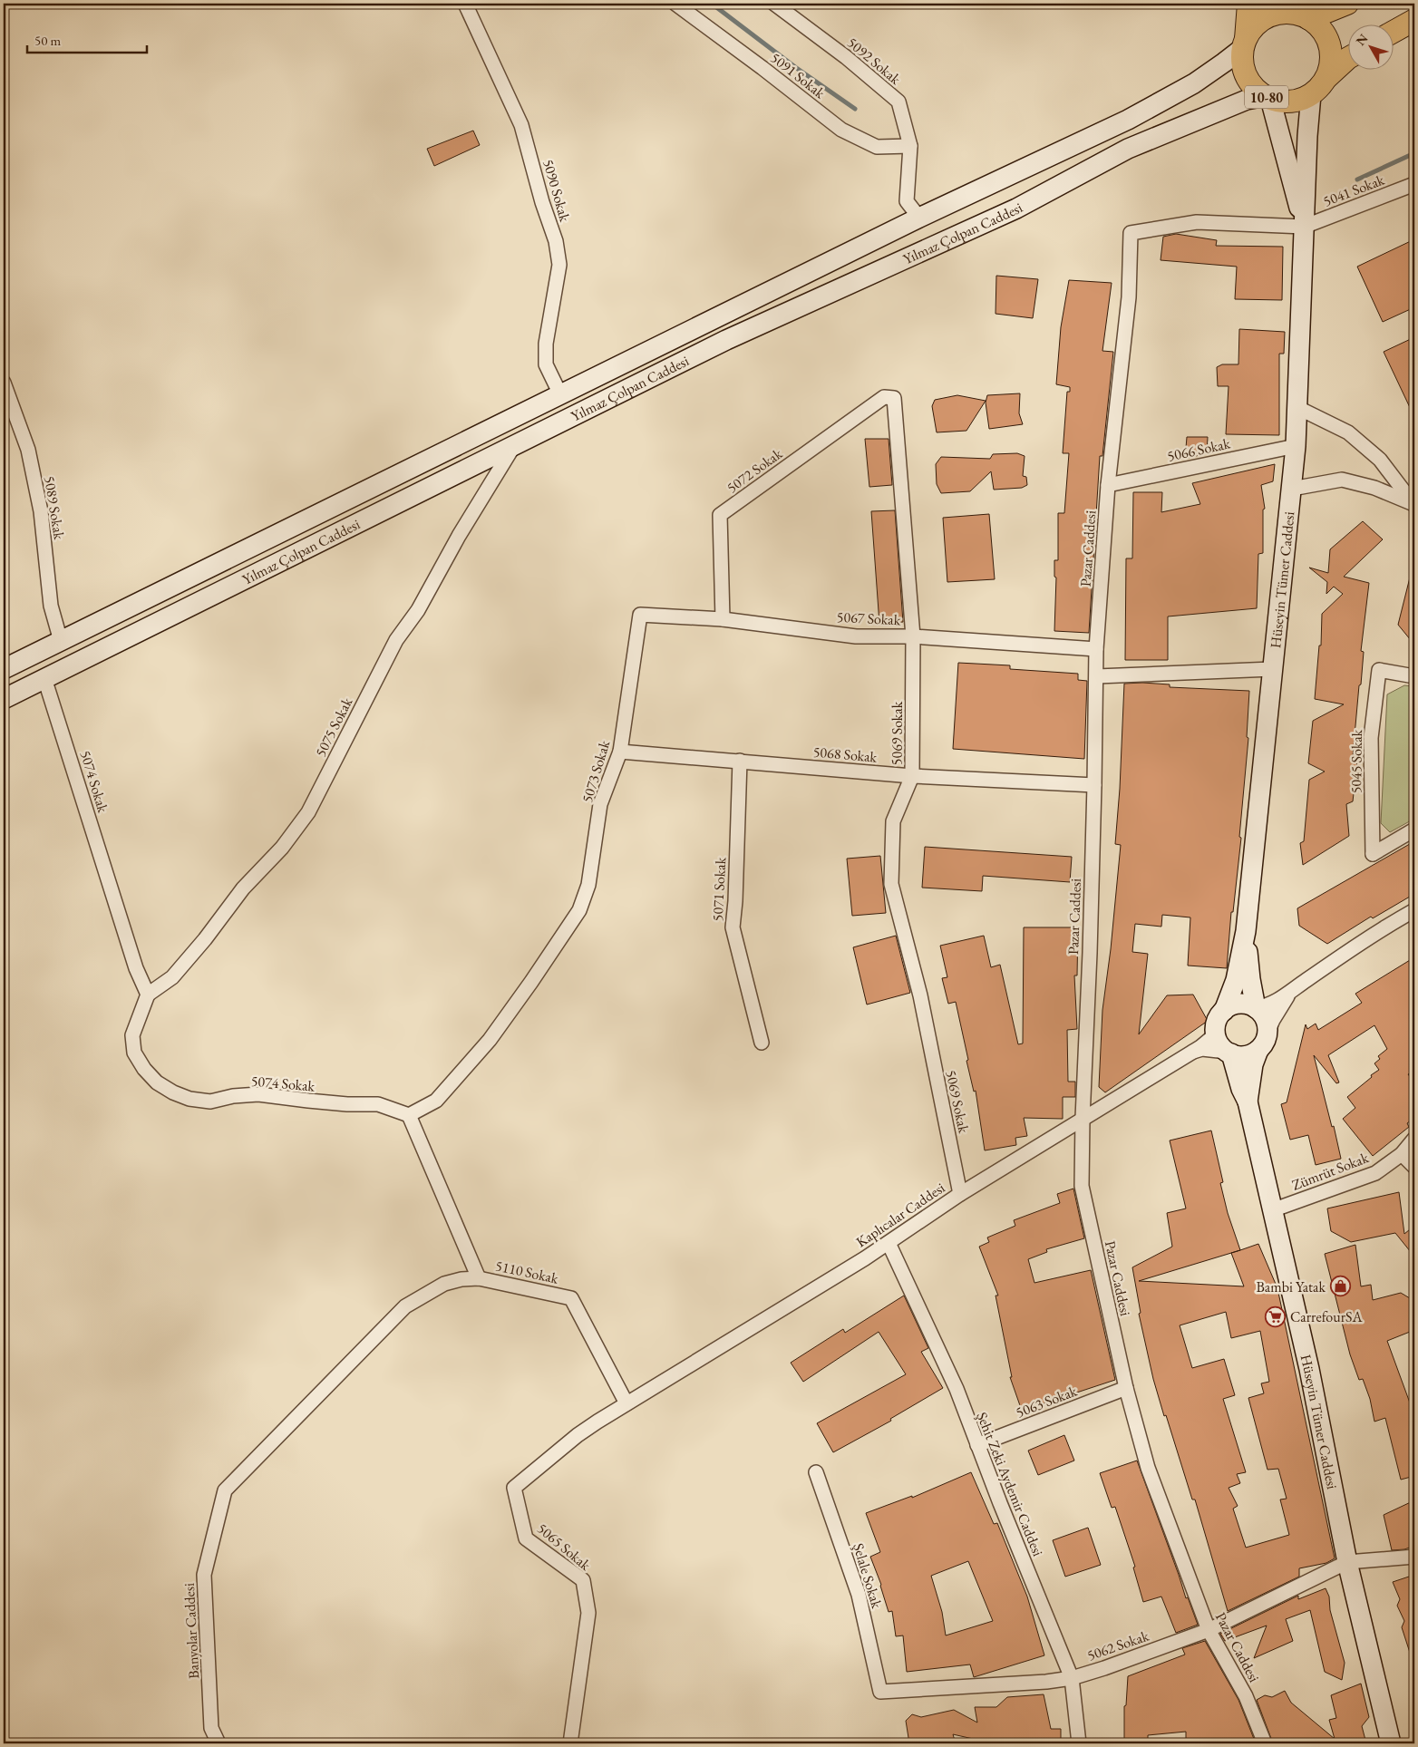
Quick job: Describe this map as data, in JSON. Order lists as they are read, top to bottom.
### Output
{
  "streets": {
    "main road": ["10-80", "Yılmaz Çolpan Caddesi", "Hüseyin Tümer Caddesi"],
    "street": [
      "5092 Sokak",
      "5091 Sokak",
      "5090 Sokak",
      "5041 Sokak",
      "5066 Sokak",
      "5072 Sokak",
      "5089 Sokak",
      "Pazar Caddesi",
      "5067 Sokak",
      "5075 Sokak",
      "5069 Sokak",
      "5068 Sokak",
      "5045 Sokak",
      "5073 Sokak",
      "5074 Sokak",
      "5071 Sokak",
      "Zümrüt Sokak",
      "Kaplıcalar Caddesi",
      "5110 Sokak",
      "5063 Sokak",
      "Şehit Zeki Aydemir Caddesi",
      "5065 Sokak",
      "Şelale Sokak",
      "Banyolar Caddesi",
      "5062 Sokak"
    ]
  },
  "crossings": [
    ["5092 Sokak", "5091 Sokak"],
    ["5092 Sokak", "Yılmaz Çolpan Caddesi"],
    ["10-80", "Yılmaz Çolpan Caddesi"],
    ["10-80", "Hüseyin Tümer Caddesi"],
    ["5090 Sokak", "Yılmaz Çolpan Caddesi"],
    ["5041 Sokak", "Pazar Caddesi"],
    ["5041 Sokak", "Hüseyin Tümer Caddesi"],
    ["Yılmaz Çolpan Caddesi", "5089 Sokak"],
    ["Yılmaz Çolpan Caddesi", "Hüseyin Tümer Caddesi"],
    ["Yılmaz Çolpan Caddesi", "5075 Sokak"],
    ["Yılmaz Çolpan Caddesi", "5074 Sokak"],
    ["5066 Sokak", "Pazar Caddesi"],
    ["5066 Sokak", "Hüseyin Tümer Caddesi"],
    ["5072 Sokak", "5067 Sokak"],
    ["5072 Sokak", "5069 Sokak"],
    ["Pazar Caddesi", "Hüseyin Tümer Caddesi"],
    ["Pazar Caddesi", "5067 Sokak"],
    ["Pazar Caddesi", "5068 Sokak"],
    ["Pazar Caddesi", "Kaplıcalar Caddesi"],
    ["Pazar Caddesi", "5063 Sokak"],
    ["Pazar Caddesi", "5062 Sokak"],
    ["Hüseyin Tümer Caddesi", "Zümrüt Sokak"],
    ["Hüseyin Tümer Caddesi", "Kaplıcalar Caddesi"],
    ["Hüseyin Tümer Caddesi", "5062 Sokak"],
    ["5067 Sokak", "5069 Sokak"],
    ["5067 Sokak", "5073 Sokak"],
    ["5075 Sokak", "5074 Sokak"],
    ["5069 Sokak", "5068 Sokak"],
    ["5069 Sokak", "Kaplıcalar Caddesi"],
    ["5068 Sokak", "5073 Sokak"],
    ["5068 Sokak", "5071 Sokak"],
    ["5073 Sokak", "5074 Sokak"],
    ["5073 Sokak", "5110 Sokak"],
    ["5074 Sokak", "5110 Sokak"],
    ["Kaplıcalar Caddesi", "5110 Sokak"],
    ["Kaplıcalar Caddesi", "Şehit Zeki Aydemir Caddesi"],
    ["Kaplıcalar Caddesi", "5065 Sokak"],
    ["5110 Sokak", "5065 Sokak"],
    ["5110 Sokak", "Banyolar Caddesi"],
    ["5063 Sokak", "Şehit Zeki Aydemir Caddesi"],
    ["Şehit Zeki Aydemir Caddesi", "5062 Sokak"],
    ["Şelale Sokak", "5062 Sokak"]
  ],
  "places": {
    "shop": ["Bambi Yatak"],
    "supermarket": ["CarrefourSA"]
  },
  "scale_bar": "50 m",
  "north": "top left"
}
